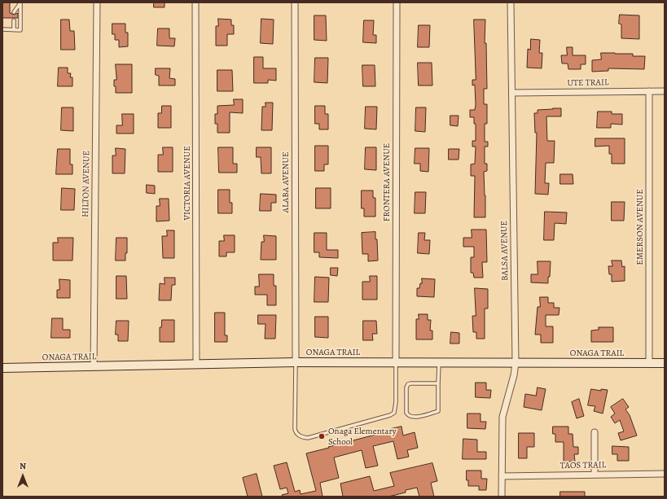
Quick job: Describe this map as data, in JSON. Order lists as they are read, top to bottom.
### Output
{
  "streets": {
    "street": [
      "UTE TRAIL",
      "ALABA AVENUE",
      "FRONTERA AVENUE",
      "VICTORIA AVENUE",
      "HILTON AVENUE",
      "EMERSON AVENUE",
      "BALSA AVENUE",
      "ONAGA TRAIL",
      "TAOS TRAIL"
    ]
  },
  "crossings": [
    ["UTE TRAIL", "EMERSON AVENUE"],
    ["UTE TRAIL", "BALSA AVENUE"],
    ["ALABA AVENUE", "ONAGA TRAIL"],
    ["FRONTERA AVENUE", "ONAGA TRAIL"],
    ["VICTORIA AVENUE", "ONAGA TRAIL"],
    ["HILTON AVENUE", "ONAGA TRAIL"],
    ["EMERSON AVENUE", "ONAGA TRAIL"],
    ["BALSA AVENUE", "ONAGA TRAIL"],
    ["BALSA AVENUE", "TAOS TRAIL"]
  ],
  "places": ["Onaga Elementary School"],
  "north": "top"
}
